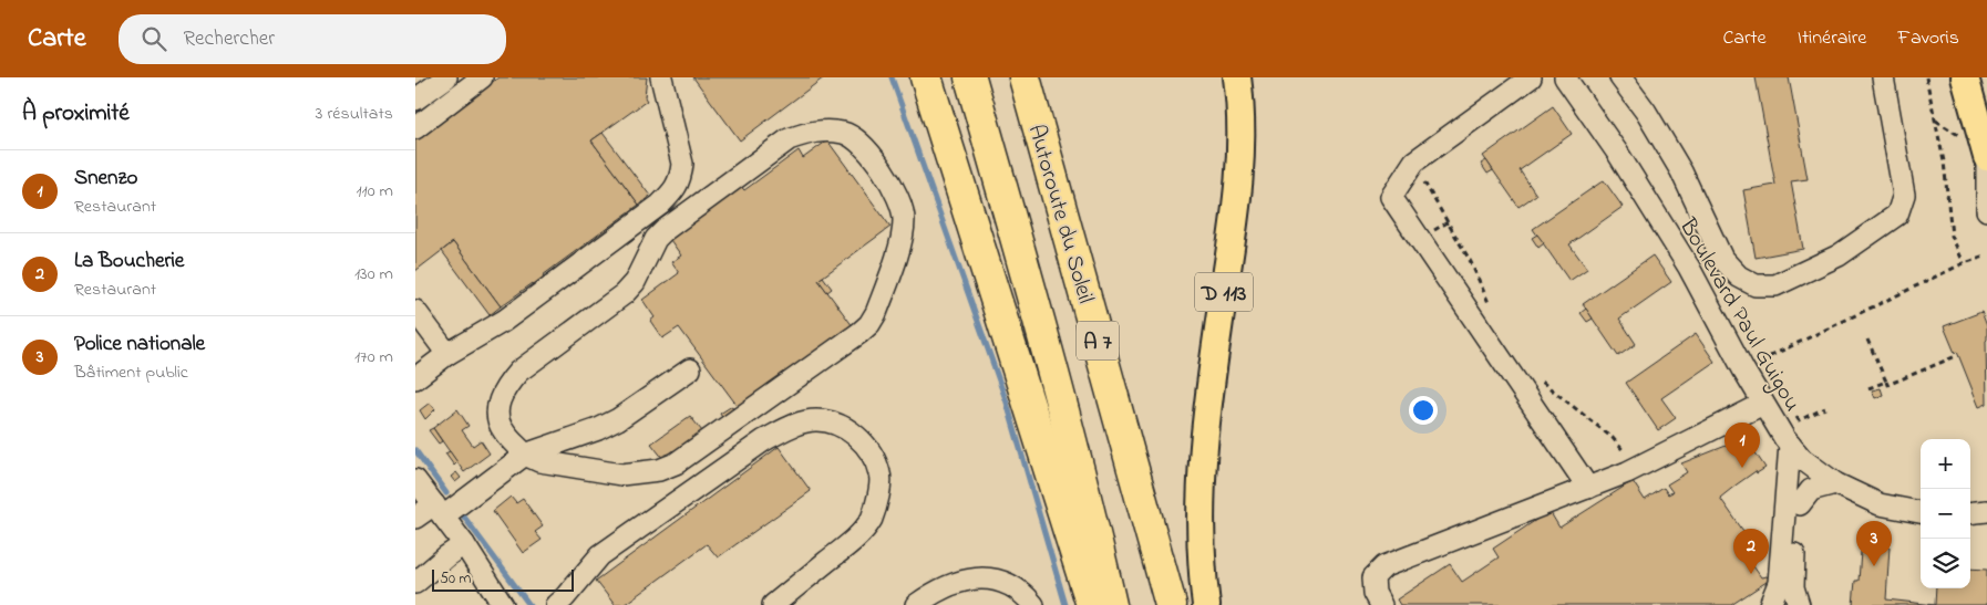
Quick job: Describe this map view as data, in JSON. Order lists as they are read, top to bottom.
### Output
{
  "streets": {
    "highway": ["Autoroute du Soleil", "A 7"],
    "main road": ["D 113"],
    "street": ["Boulevard Paul Guigou"]
  },
  "scale_bar": "50 m",
  "page": {
    "header": "Carte",
    "search": "Rechercher",
    "nav": ["Carte", "Itinéraire", "Favoris"],
    "heading": ["À proximité", "3 résultats"],
    "list": [
      {
        "mark": "1",
        "name": "Snenzo",
        "note": "Restaurant",
        "value": "110 m"
      },
      {
        "mark": "2",
        "name": "La Boucherie",
        "note": "Restaurant",
        "value": "130 m"
      },
      {
        "mark": "3",
        "name": "Police nationale",
        "note": "Bâtiment public",
        "value": "170 m"
      }
    ],
    "pins": ["1", "3", "2"],
    "map_buttons": ["+", "−"],
    "scale": "50 m"
  }
}
